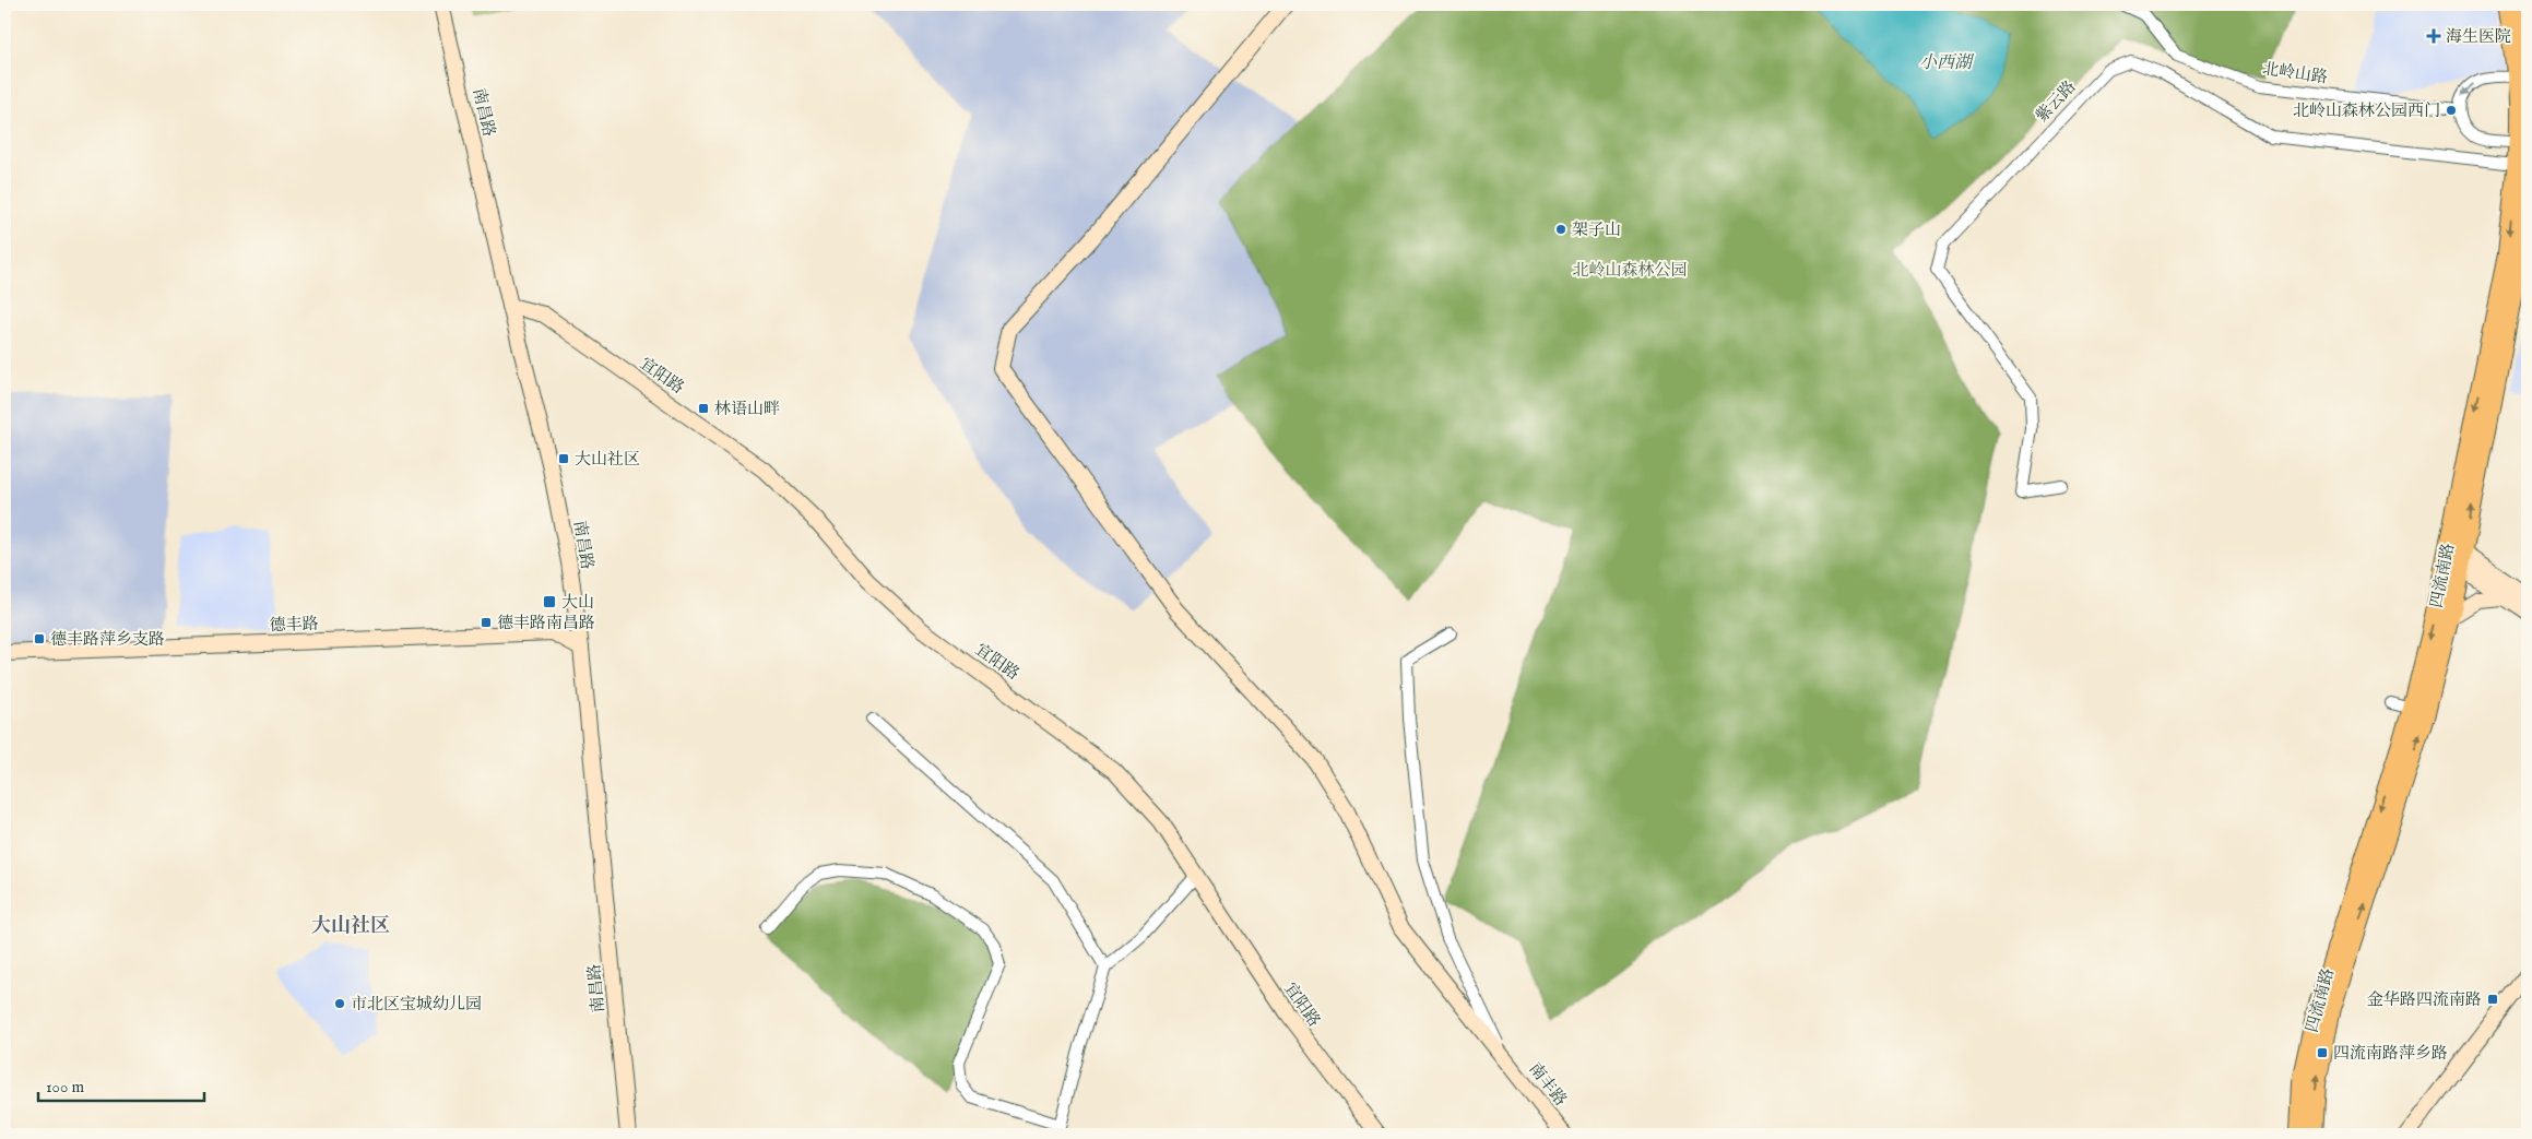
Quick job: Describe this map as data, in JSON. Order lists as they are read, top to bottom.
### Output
{
  "streets": {
    "main road": ["四流南路"],
    "street": [
      "北岭山路",
      "紫云路",
      "南昌路",
      "宜阳路",
      "德丰路",
      "南丰路"
    ]
  },
  "crossings": [
    ["紫云路", "四流南路"],
    ["南昌路", "宜阳路"],
    ["南昌路", "德丰路"]
  ],
  "districts": ["大山社区"],
  "water": ["小西湖"],
  "parks": ["北岭山森林公园"],
  "places": {
    "health": ["海生医院"],
    "other": ["北岭山森林公园西门", "架子山", "市北区宝城幼儿园"],
    "transit": [
      "林语山畔",
      "大山社区",
      "大山",
      "德丰路南昌路",
      "德丰路萍乡支路",
      "金华路四流南路",
      "四流南路萍乡路"
    ]
  },
  "scale_bar": "100 m"
}
